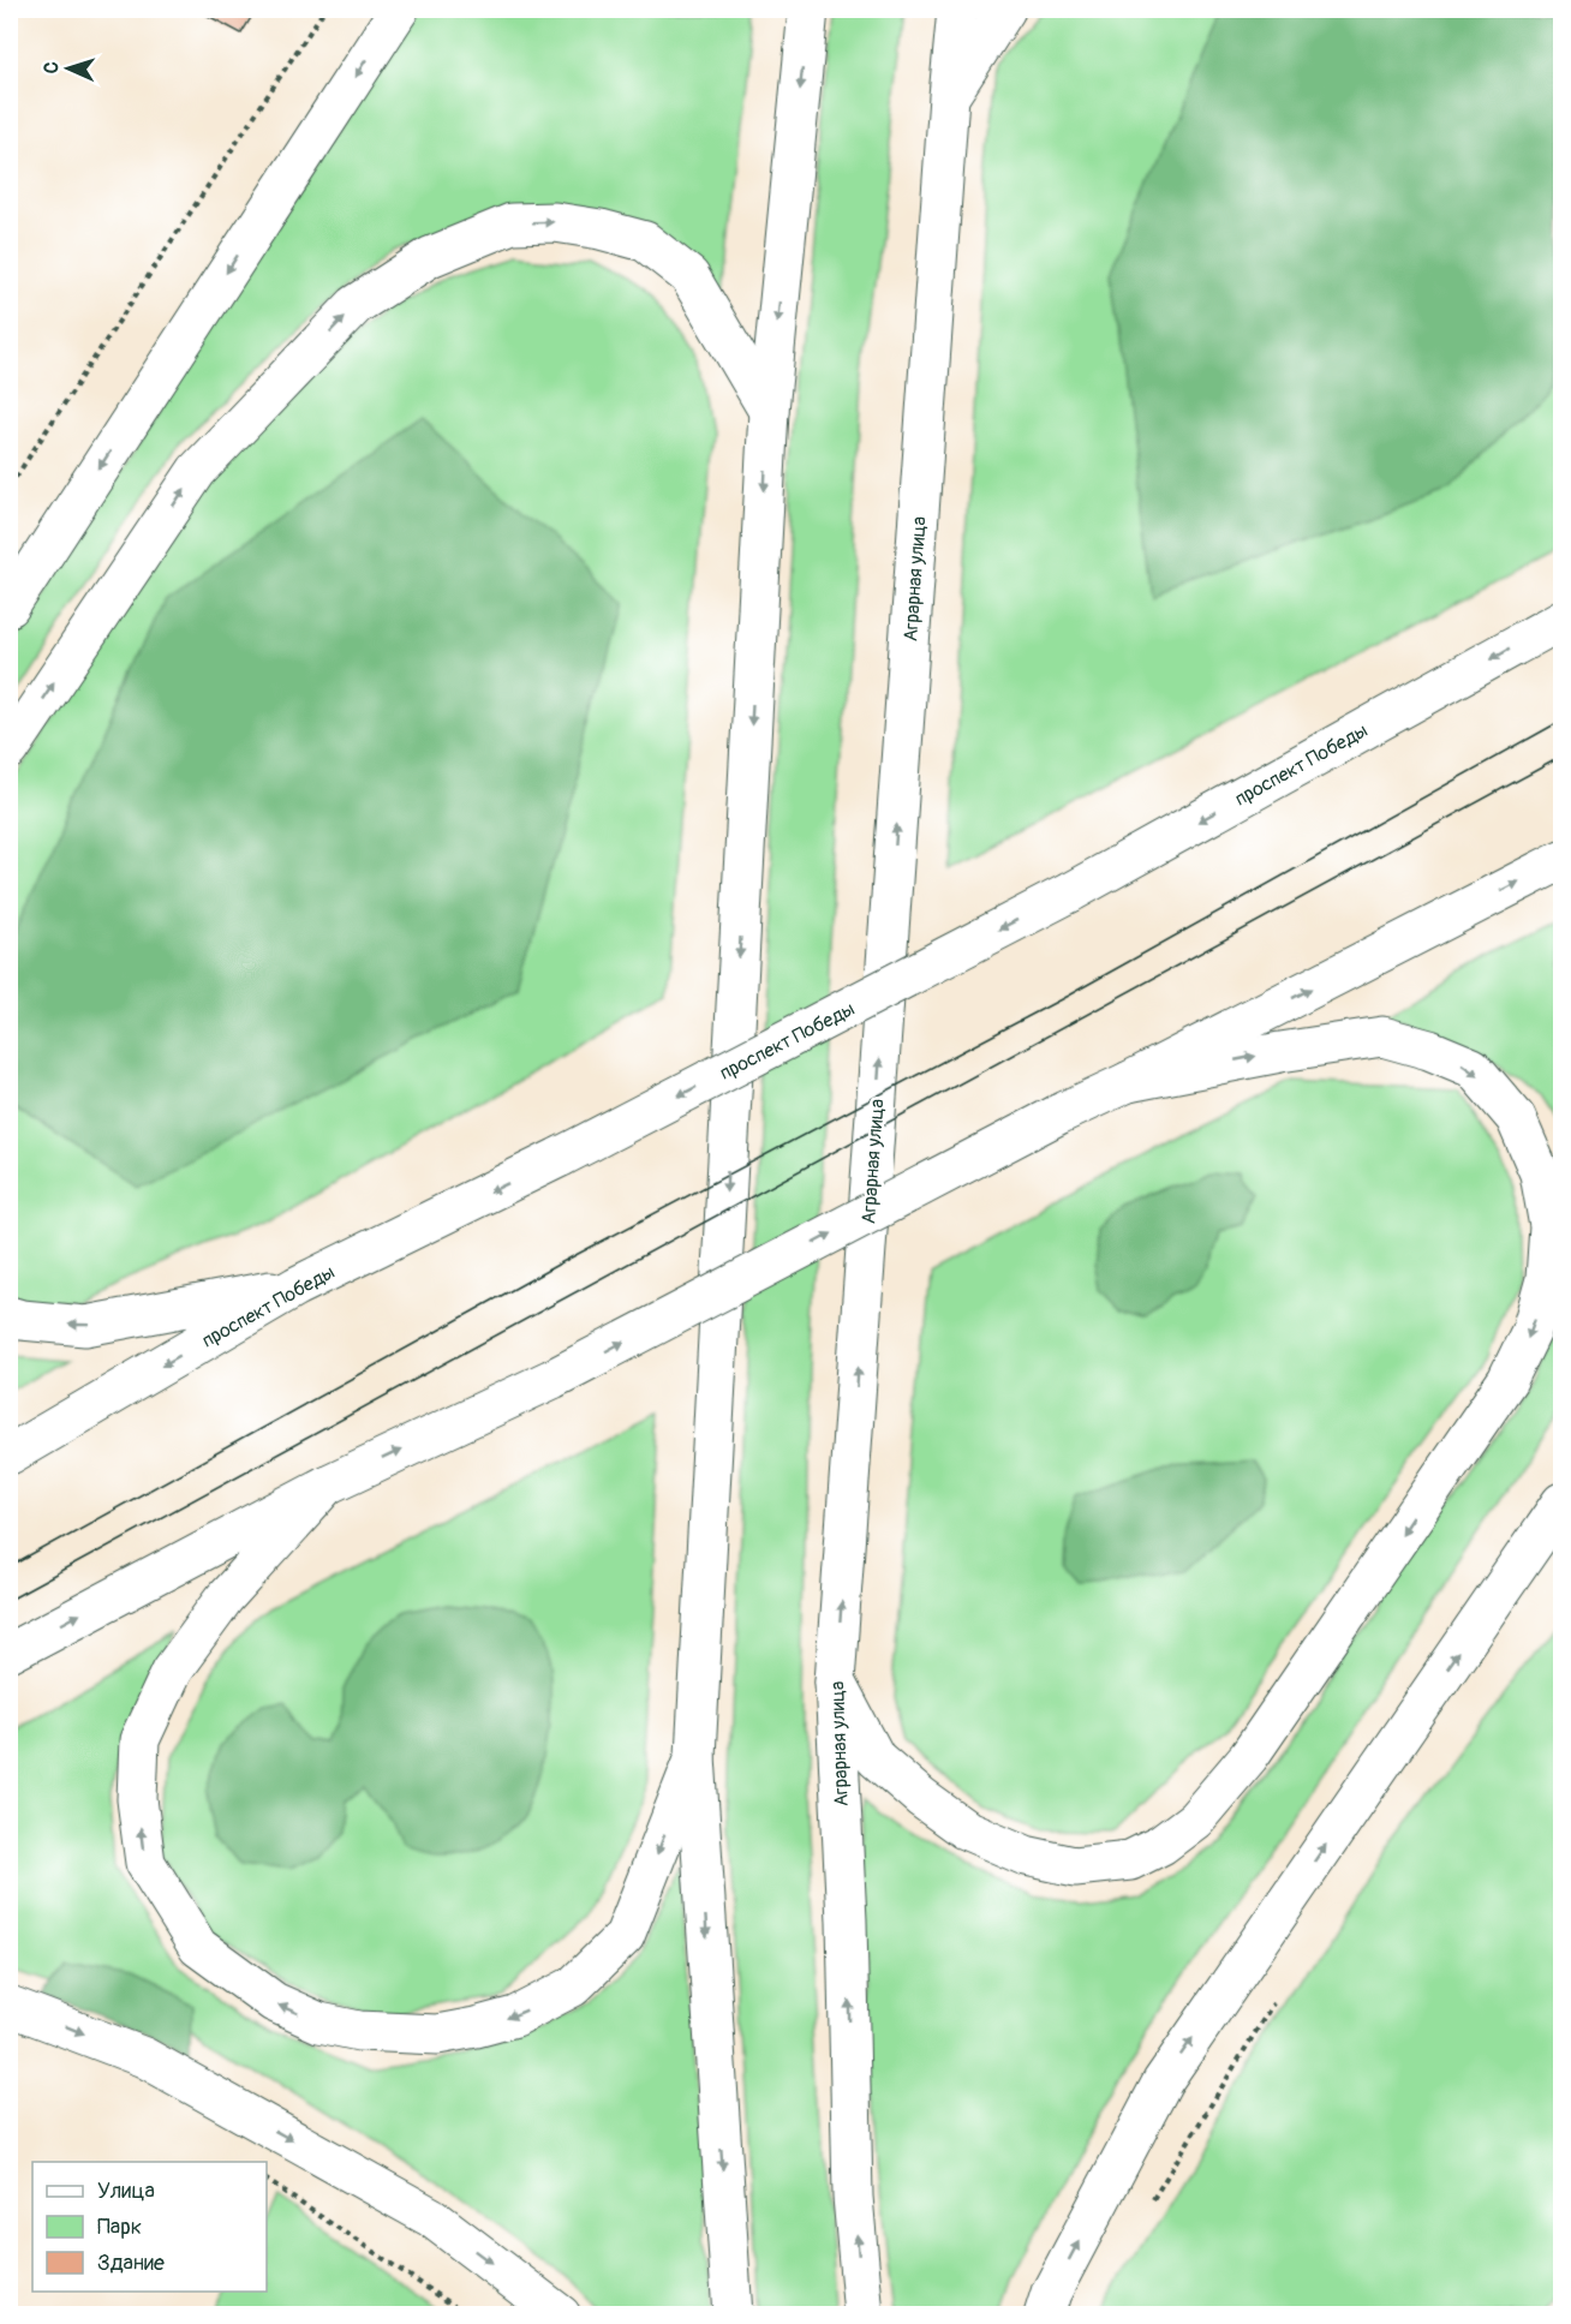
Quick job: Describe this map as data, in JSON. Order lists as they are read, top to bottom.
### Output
{
  "streets": {
    "main road": ["Аграрная улица", "проспект Победы"]
  },
  "legend": ["Улица", "Парк", "Здание"],
  "north": "left"
}
